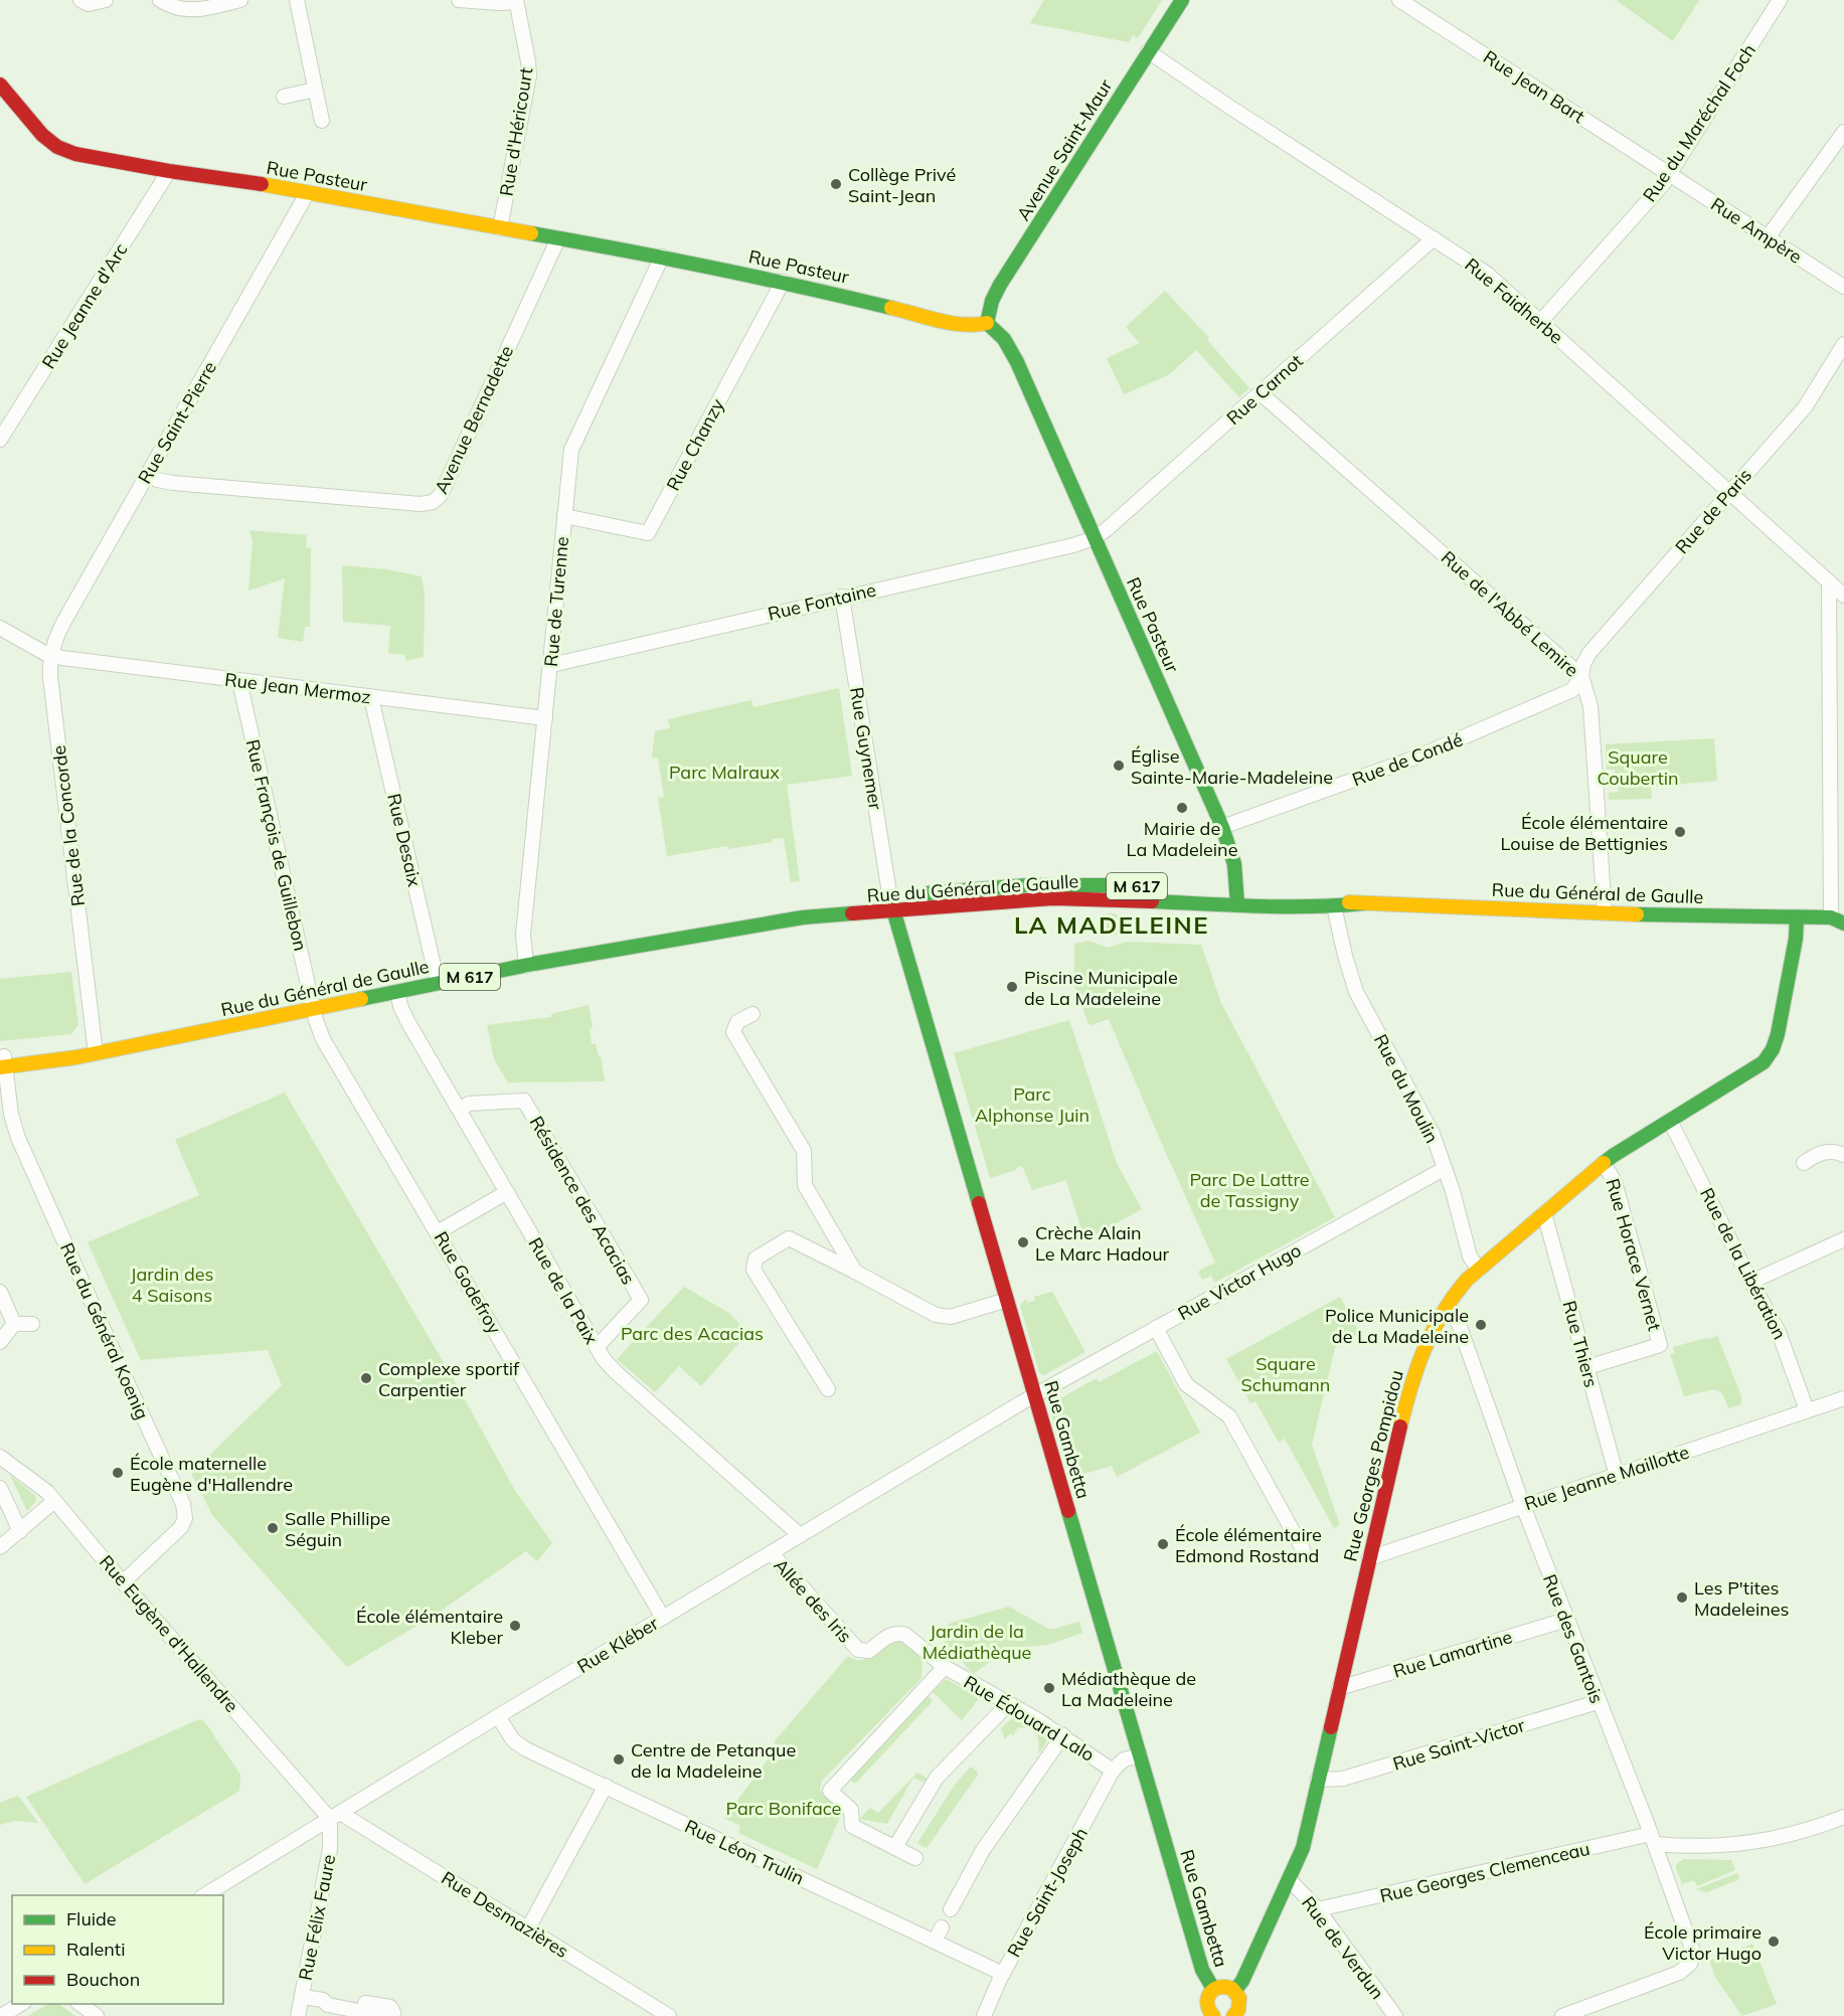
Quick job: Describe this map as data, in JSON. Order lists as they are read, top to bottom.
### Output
{
  "streets": {
    "street": [
      "Rue Jean Bart",
      "Rue du Maréchal Foch",
      "Rue d'Héricourt",
      "Avenue Saint-Maur",
      "Rue Pasteur",
      "Rue Ampère",
      "Rue Faidherbe",
      "Rue Jeanne d'Arc",
      "Rue Carnot",
      "Avenue Bernadette",
      "Rue Saint-Pierre",
      "Rue Chanzy",
      "Rue de Paris",
      "Rue de Turenne",
      "Rue Fontaine",
      "Rue de l'Abbé Lemire",
      "Rue Jean Mermoz",
      "Rue Guynemer",
      "Rue de Condé",
      "Rue de la Concorde",
      "Rue Desaix",
      "Rue François de Guillebon",
      "M 617",
      "Rue du Général de Gaulle",
      "Rue du Moulin",
      "Résidence des Acacias",
      "Rue Horace Vernet",
      "Rue de la Libération",
      "Rue Victor Hugo",
      "Rue Godefroy",
      "Rue de la Paix",
      "Rue du Général Koenig",
      "Rue Thiers",
      "Rue Gambetta",
      "Rue Georges Pompidou",
      "Rue Jeanne Maillotte",
      "Allée des Iris",
      "Rue Eugène d'Hallendre",
      "Rue des Gantois",
      "Rue Kléber",
      "Rue Lamartine",
      "Rue Édouard Lalo",
      "Rue Saint-Victor",
      "Rue Léon Trulin",
      "Rue Georges Clemenceau",
      "Rue Saint-Joseph",
      "Rue Desmazières",
      "Rue Félix Faure",
      "Rue de Verdun"
    ]
  },
  "crossings": [
    ["Rue Jean Bart", "Rue du Maréchal Foch"],
    ["Rue Jean Bart", "Rue Ampère"],
    ["Rue du Maréchal Foch", "Rue Ampère"],
    ["Rue du Maréchal Foch", "Rue Faidherbe"],
    ["Rue d'Héricourt", "Rue Pasteur"],
    ["Avenue Saint-Maur", "Rue Pasteur"],
    ["Avenue Saint-Maur", "Rue Faidherbe"],
    ["Rue Pasteur", "Rue Jeanne d'Arc"],
    ["Rue Pasteur", "Rue Carnot"],
    ["Rue Pasteur", "Avenue Bernadette"],
    ["Rue Pasteur", "Rue Saint-Pierre"],
    ["Rue Pasteur", "Rue Chanzy"],
    ["Rue Pasteur", "Rue de Turenne"],
    ["Rue Pasteur", "Rue Fontaine"],
    ["Rue Pasteur", "Rue de Condé"],
    ["Rue Pasteur", "Rue du Général de Gaulle"],
    ["Rue Faidherbe", "Rue Carnot"],
    ["Rue Faidherbe", "Rue de Paris"],
    ["Rue Carnot", "Rue Fontaine"],
    ["Rue Carnot", "Rue de l'Abbé Lemire"],
    ["Avenue Bernadette", "Rue Saint-Pierre"],
    ["Rue Saint-Pierre", "Rue Jean Mermoz"],
    ["Rue Saint-Pierre", "Rue de la Concorde"],
    ["Rue Chanzy", "Rue de Turenne"],
    ["Rue de Paris", "Rue de l'Abbé Lemire"],
    ["Rue de Paris", "Rue de Condé"],
    ["Rue de Turenne", "Rue Fontaine"],
    ["Rue de Turenne", "Rue Jean Mermoz"],
    ["Rue de Turenne", "Rue du Général de Gaulle"],
    ["Rue Fontaine", "Rue Guynemer"],
    ["Rue de l'Abbé Lemire", "Rue de Condé"],
    ["Rue de l'Abbé Lemire", "Rue du Général de Gaulle"],
    ["Rue Jean Mermoz", "Rue de la Concorde"],
    ["Rue Jean Mermoz", "Rue Desaix"],
    ["Rue Jean Mermoz", "Rue François de Guillebon"],
    ["Rue Guynemer", "Rue du Général de Gaulle"],
    ["Rue Guynemer", "Rue Gambetta"],
    ["Rue de la Concorde", "Rue du Général de Gaulle"],
    ["Rue Desaix", "Rue du Général de Gaulle"],
    ["Rue François de Guillebon", "Rue du Général de Gaulle"],
    ["Rue François de Guillebon", "Rue Godefroy"],
    ["Rue du Général de Gaulle", "Rue du Moulin"],
    ["Rue du Général de Gaulle", "Rue Godefroy"],
    ["Rue du Général de Gaulle", "Rue de la Paix"],
    ["Rue du Général de Gaulle", "Rue du Général Koenig"],
    ["Rue du Général de Gaulle", "Rue Gambetta"],
    ["Rue du Général de Gaulle", "Rue Georges Pompidou"],
    ["Rue du Moulin", "Rue Victor Hugo"],
    ["Rue du Moulin", "Rue Georges Pompidou"],
    ["Résidence des Acacias", "Rue de la Paix"],
    ["Rue Horace Vernet", "Rue Thiers"],
    ["Rue Horace Vernet", "Rue Georges Pompidou"],
    ["Rue de la Libération", "Rue Georges Pompidou"],
    ["Rue de la Libération", "Rue Jeanne Maillotte"],
    ["Rue Victor Hugo", "Rue Gambetta"],
    ["Rue Victor Hugo", "Rue Kléber"],
    ["Rue Godefroy", "Rue Kléber"],
    ["Rue de la Paix", "Rue Kléber"],
    ["Rue du Général Koenig", "Rue Eugène d'Hallendre"],
    ["Rue Thiers", "Rue Georges Pompidou"],
    ["Rue Thiers", "Rue Jeanne Maillotte"],
    ["Rue Gambetta", "Rue Kléber"],
    ["Rue Gambetta", "Rue Édouard Lalo"],
    ["Rue Georges Pompidou", "Rue Jeanne Maillotte"],
    ["Rue Georges Pompidou", "Rue des Gantois"],
    ["Rue Georges Pompidou", "Rue Lamartine"],
    ["Rue Georges Pompidou", "Rue Saint-Victor"],
    ["Rue Georges Pompidou", "Rue de Verdun"],
    ["Rue Jeanne Maillotte", "Rue des Gantois"],
    ["Allée des Iris", "Rue Kléber"],
    ["Allée des Iris", "Rue Édouard Lalo"],
    ["Rue Eugène d'Hallendre", "Rue Kléber"],
    ["Rue Eugène d'Hallendre", "Rue Desmazières"],
    ["Rue Eugène d'Hallendre", "Rue Félix Faure"],
    ["Rue des Gantois", "Rue Lamartine"],
    ["Rue des Gantois", "Rue Saint-Victor"],
    ["Rue des Gantois", "Rue Georges Clemenceau"],
    ["Rue Kléber", "Rue Léon Trulin"],
    ["Rue Kléber", "Rue Desmazières"],
    ["Rue Kléber", "Rue Félix Faure"],
    ["Rue Édouard Lalo", "Rue Saint-Joseph"],
    ["Rue Léon Trulin", "Rue Saint-Joseph"],
    ["Rue Georges Clemenceau", "Rue de Verdun"],
    ["Rue Desmazières", "Rue Félix Faure"]
  ],
  "districts": ["LA MADELEINE"],
  "parks": [
    "Square Coubertin",
    "Parc Malraux",
    "Parc Alphonse Juin",
    "Parc De Lattre de Tassigny",
    "Jardin des 4 Saisons",
    "Parc des Acacias",
    "Square Schumann",
    "Jardin de la Médiathèque",
    "Parc Boniface"
  ],
  "places": [
    "Collège Privé Saint-Jean",
    "Église Sainte-Marie-Madeleine",
    "Mairie de La Madeleine",
    "École élémentaire Louise de Bettignies",
    "Piscine Municipale de La Madeleine",
    "Crèche Alain Le Marc Hadour",
    "Police Municipale de La Madeleine",
    "Complexe sportif Carpentier",
    "École maternelle Eugène d'Hallendre",
    "Salle Phillipe Séguin",
    "École élémentaire Edmond Rostand",
    "Les P'tites Madeleines",
    "École élémentaire Kleber",
    "Médiathèque de La Madeleine",
    "Centre de Petanque de la Madeleine",
    "École primaire Victor Hugo"
  ],
  "legend": ["Fluide", "Ralenti", "Bouchon"]
}
